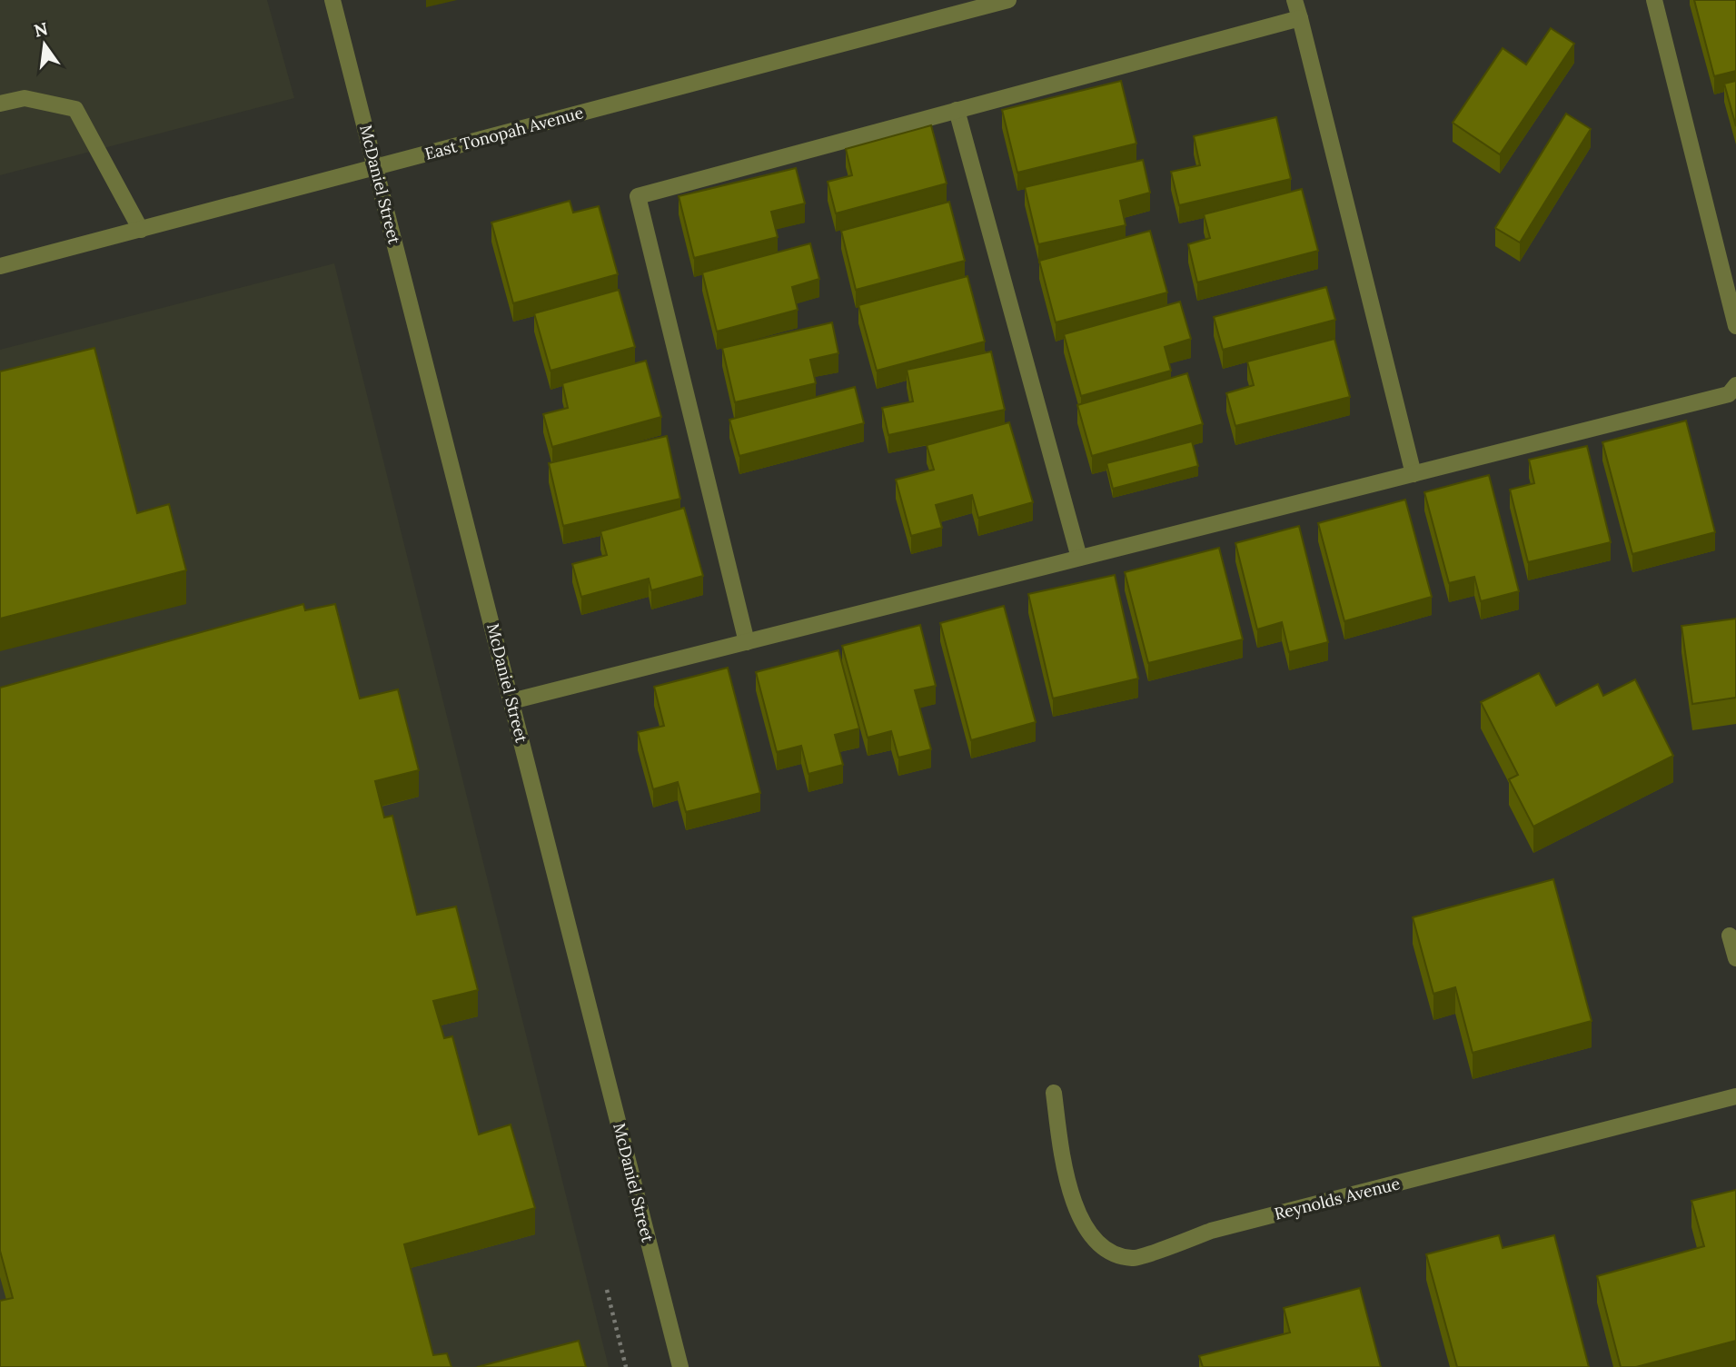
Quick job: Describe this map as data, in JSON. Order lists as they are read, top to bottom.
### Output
{
  "streets": {
    "street": ["East Tonopah Avenue", "McDaniel Street", "Reynolds Avenue"]
  },
  "crossings": [
    ["East Tonopah Avenue", "McDaniel Street"]
  ],
  "north": "top"
}
